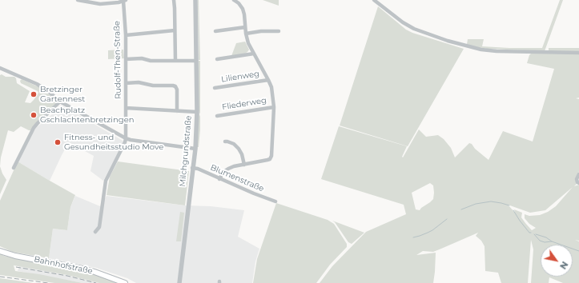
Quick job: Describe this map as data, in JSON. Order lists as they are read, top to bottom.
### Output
{
  "streets": {
    "main road": ["Bahnhofstraße"],
    "street": [
      "Rudolf-Then-Straße",
      "Lilienweg",
      "Fliederweg",
      "Milchgrundstraße",
      "Blumenstraße"
    ]
  },
  "crossings": [
    ["Milchgrundstraße", "Blumenstraße"]
  ],
  "places": ["Bretzinger Gartennest", "Beachplatz Gschlachtenbretzingen", "Fitness- und Gesundheitsstudio Move"],
  "north": "bottom right"
}
